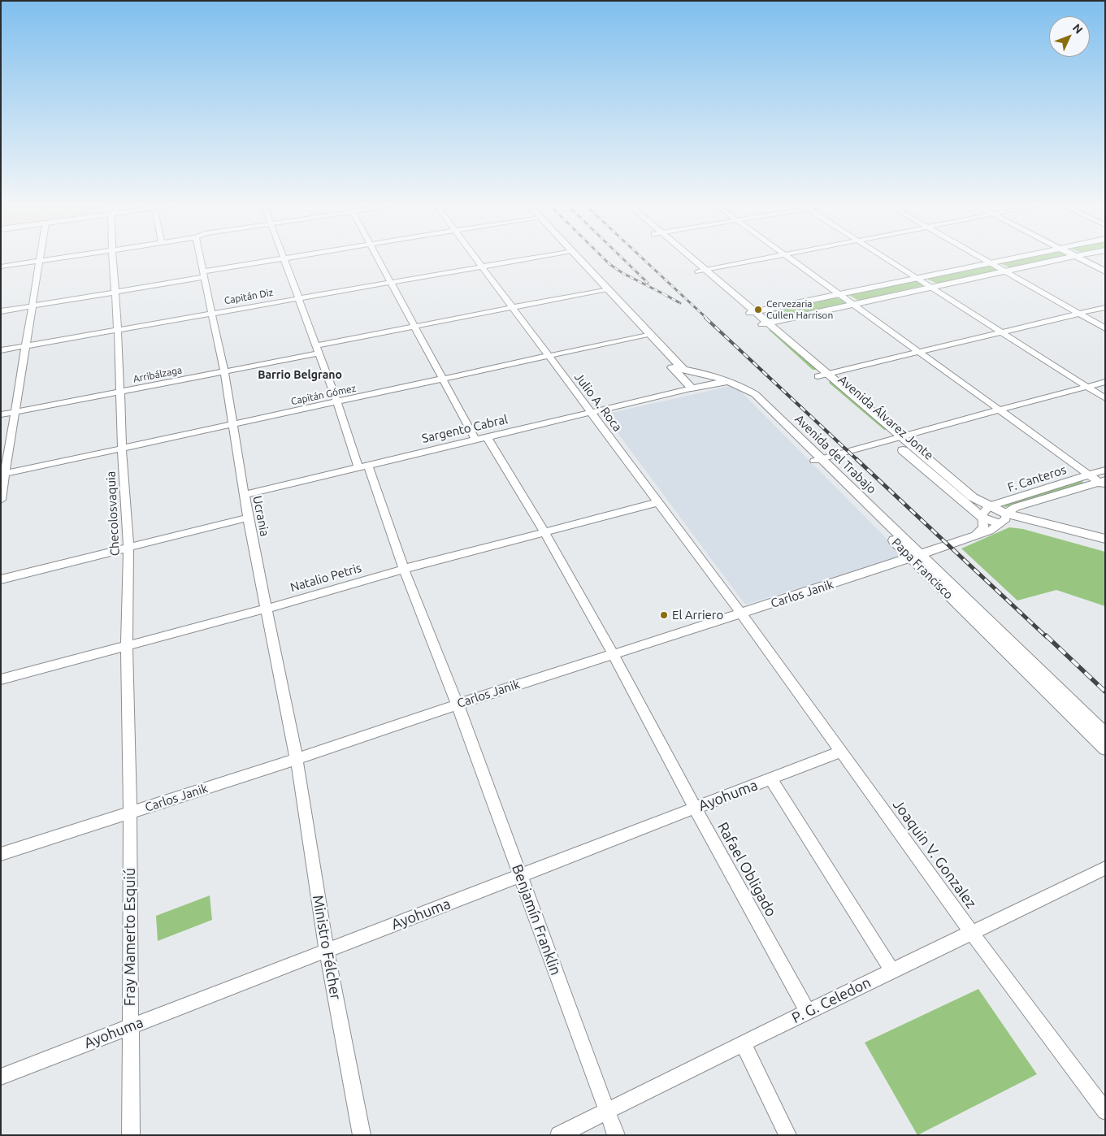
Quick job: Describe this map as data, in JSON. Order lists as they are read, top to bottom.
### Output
{
  "streets": {
    "main road": ["Avenida Álvarez Jonte", "Papa Francisco"],
    "street": [
      "Capitán Diz",
      "Arribálzaga",
      "Capitán Gómez",
      "Julio A. Roca",
      "Sargento Cabral",
      "F. Canteros",
      "Checolosvaquia",
      "Ucrania",
      "Natalio Petris",
      "Carlos Janik",
      "Ayohuma",
      "Joaquin V. Gonzalez",
      "Rafael Obligado",
      "Benjamín Franklin",
      "Fray Mamerto Esquiú",
      "Ministro Félcher",
      "P. G. Celedon"
    ]
  },
  "crossings": [
    ["Capitán Diz", "Julio A. Roca"],
    ["Capitán Diz", "Checolosvaquia"],
    ["Capitán Diz", "Ucrania"],
    ["Capitán Diz", "Benjamín Franklin"],
    ["Arribálzaga", "Julio A. Roca"],
    ["Arribálzaga", "Checolosvaquia"],
    ["Arribálzaga", "Ucrania"],
    ["Arribálzaga", "Benjamín Franklin"],
    ["Capitán Gómez", "Julio A. Roca"],
    ["Capitán Gómez", "Checolosvaquia"],
    ["Capitán Gómez", "Ucrania"],
    ["Capitán Gómez", "Benjamín Franklin"],
    ["Julio A. Roca", "Sargento Cabral"],
    ["Julio A. Roca", "Natalio Petris"],
    ["Julio A. Roca", "Carlos Janik"],
    ["Julio A. Roca", "Joaquin V. Gonzalez"],
    ["Avenida Álvarez Jonte", "F. Canteros"],
    ["Avenida Álvarez Jonte", "Carlos Janik"],
    ["Sargento Cabral", "Ucrania"],
    ["Sargento Cabral", "Rafael Obligado"],
    ["Sargento Cabral", "Benjamín Franklin"],
    ["F. Canteros", "Carlos Janik"],
    ["Checolosvaquia", "Natalio Petris"],
    ["Checolosvaquia", "Carlos Janik"],
    ["Checolosvaquia", "Fray Mamerto Esquiú"],
    ["Ucrania", "Natalio Petris"],
    ["Ucrania", "Carlos Janik"],
    ["Ucrania", "Ministro Félcher"],
    ["Papa Francisco", "Carlos Janik"],
    ["Natalio Petris", "Rafael Obligado"],
    ["Natalio Petris", "Benjamín Franklin"],
    ["Carlos Janik", "Joaquin V. Gonzalez"],
    ["Carlos Janik", "Rafael Obligado"],
    ["Carlos Janik", "Benjamín Franklin"],
    ["Carlos Janik", "Fray Mamerto Esquiú"],
    ["Carlos Janik", "Ministro Félcher"],
    ["Ayohuma", "Joaquin V. Gonzalez"],
    ["Ayohuma", "Rafael Obligado"],
    ["Ayohuma", "Benjamín Franklin"],
    ["Ayohuma", "Fray Mamerto Esquiú"],
    ["Ayohuma", "Ministro Félcher"],
    ["Joaquin V. Gonzalez", "P. G. Celedon"],
    ["Rafael Obligado", "P. G. Celedon"],
    ["Benjamín Franklin", "P. G. Celedon"]
  ],
  "districts": ["Barrio Belgrano"],
  "places": ["Cervezaria Cullen Harrison", "El Arriero"],
  "north": "top right"
}
